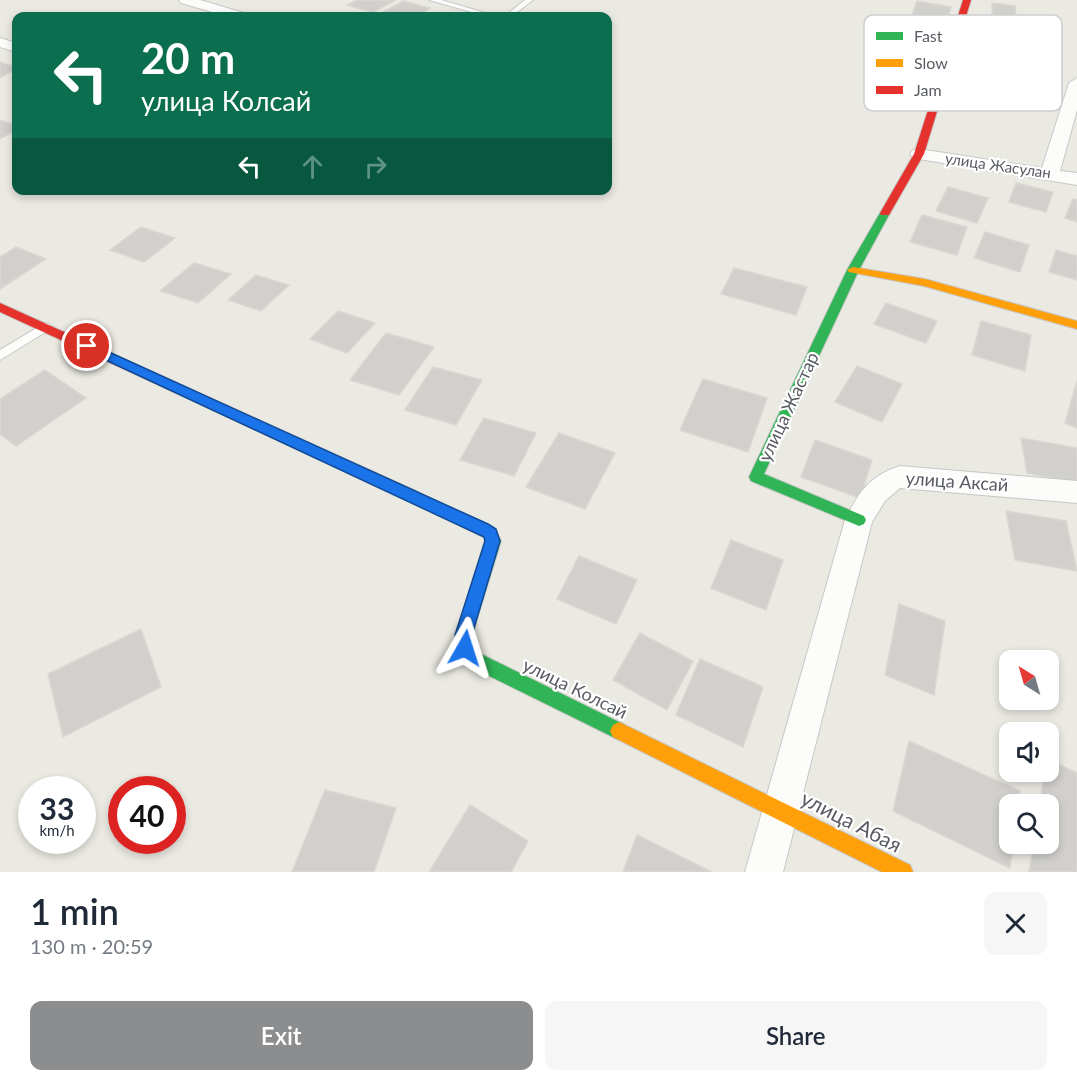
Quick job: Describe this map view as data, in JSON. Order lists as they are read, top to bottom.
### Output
{
  "streets": {
    "street": [
      "улица Жасулан",
      "улица Жастар",
      "улица Аксай",
      "улица Колсай",
      "улица Абая"
    ]
  },
  "crossings": [
    ["улица Жасулан", "улица Жастар"],
    ["улица Жастар", "улица Аксай"],
    ["улица Колсай", "улица Абая"]
  ],
  "legend": ["Fast", "Slow", "Jam"],
  "north": "top left",
  "page": {
    "turn": ["20 m", "улица Колсай"],
    "speed": "33 km/h",
    "limit": "40",
    "heading": ["1 min", "130 m · 20:59"],
    "buttons": ["Exit", "Share"]
  }
}
